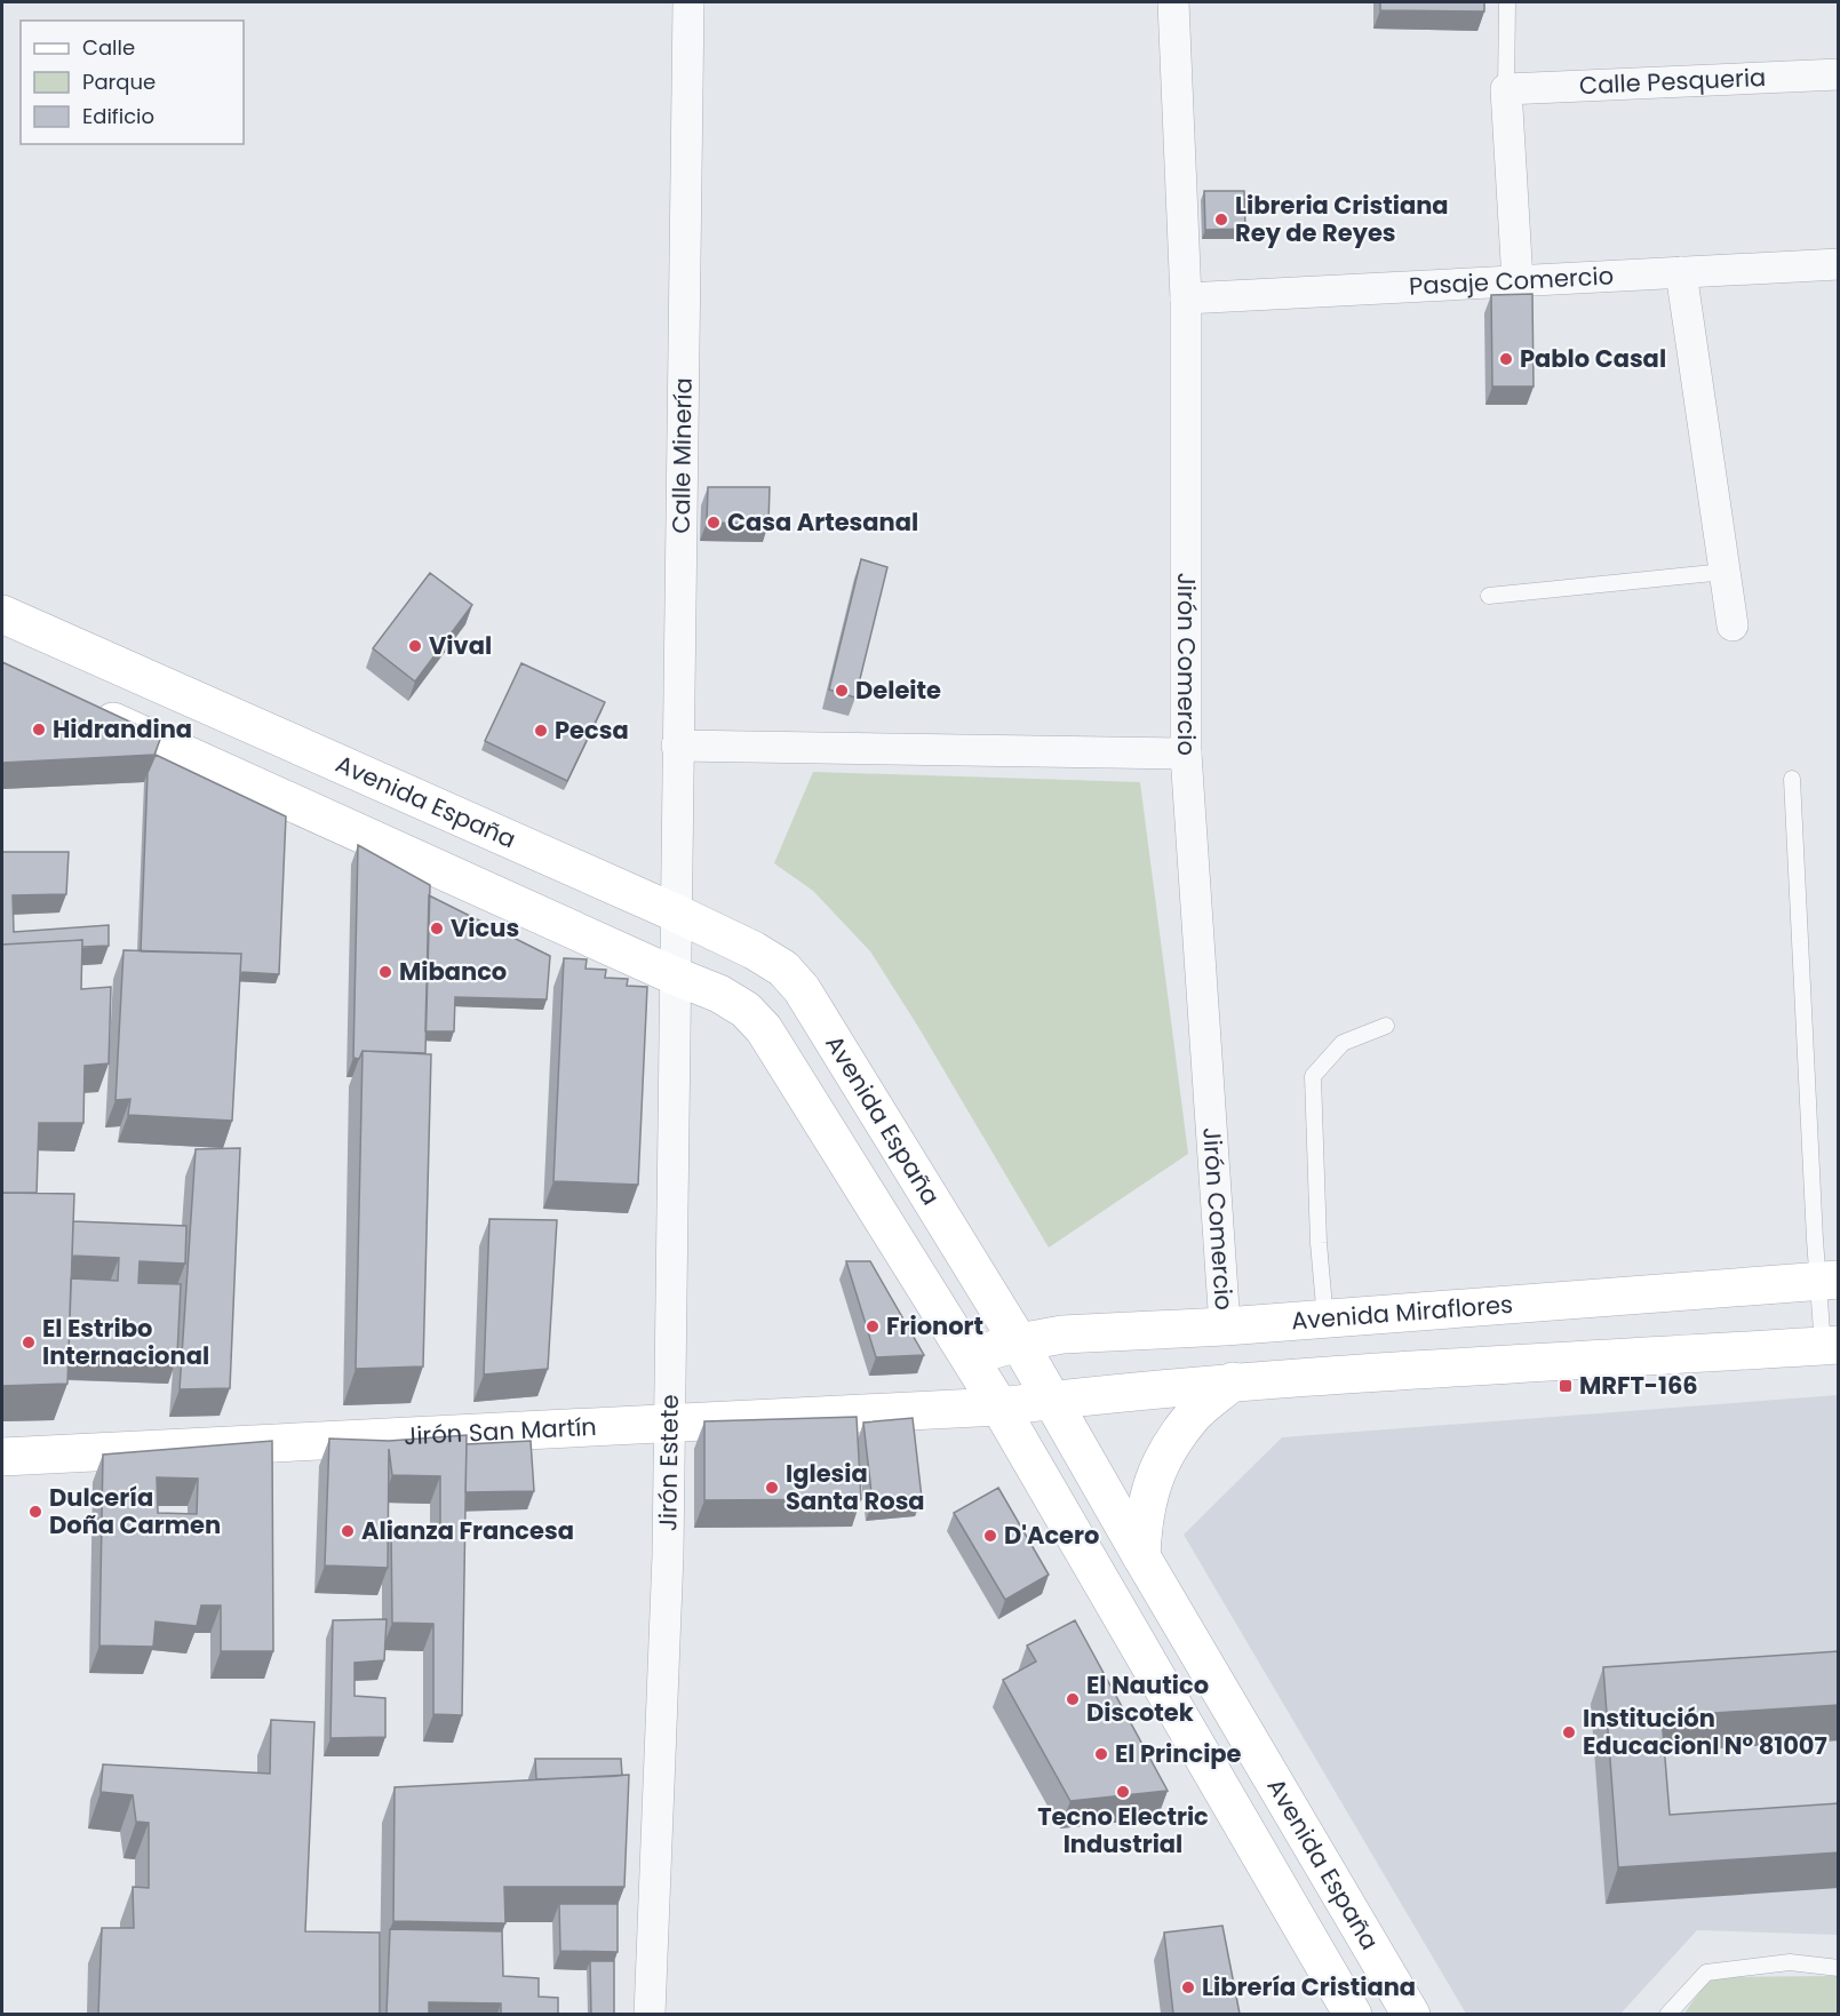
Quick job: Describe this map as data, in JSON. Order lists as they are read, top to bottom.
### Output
{
  "streets": {
    "main road": ["Avenida España", "Avenida Miraflores", "Jirón San Martín"],
    "street": [
      "Calle Pesqueria",
      "Pasaje Comercio",
      "Calle Minería",
      "Jirón Comercio",
      "Jirón Estete"
    ]
  },
  "crossings": [
    ["Pasaje Comercio", "Jirón Comercio"],
    ["Calle Minería", "Avenida España"],
    ["Calle Minería", "Jirón Estete"],
    ["Jirón Comercio", "Avenida Miraflores"],
    ["Avenida España", "Avenida Miraflores"],
    ["Avenida España", "Jirón San Martín"],
    ["Avenida España", "Jirón Estete"],
    ["Jirón San Martín", "Jirón Estete"]
  ],
  "places": {
    "other": [
      "Libreria Cristiana Rey de Reyes",
      "Pablo Casal",
      "Casa Artesanal",
      "Vival",
      "Deleite",
      "Hidrandina",
      "Pecsa",
      "Vicus",
      "Mibanco",
      "Frionort",
      "El Estribo Internacional",
      "Iglesia Santa Rosa",
      "Dulcería Doña Carmen",
      "Alianza Francesa",
      "D'Acero",
      "El Nautico Discotek",
      "Institución EducacionI Nº 81007",
      "El Principe",
      "Tecno Electric Industrial",
      "Librería Cristiana"
    ],
    "transit": ["MRFT-166"]
  },
  "legend": ["Calle", "Parque", "Edificio"]
}
